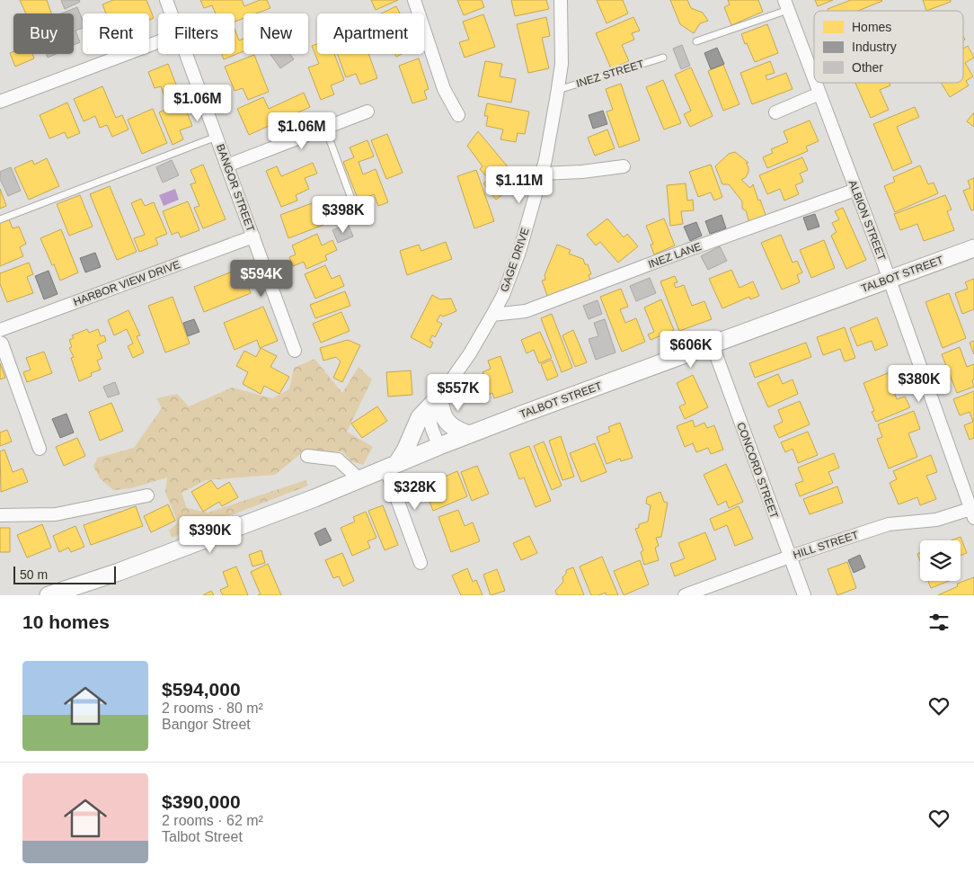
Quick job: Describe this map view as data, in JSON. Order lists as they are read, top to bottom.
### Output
{
  "streets": {
    "main road": ["TALBOT STREET"],
    "street": [
      "BANGOR STREET",
      "ALBION STREET",
      "INEZ LANE",
      "GAGE DRIVE",
      "HARBOR VIEW DRIVE",
      "CONCORD STREET",
      "HILL STREET"
    ],
    "lane": ["INEZ STREET"]
  },
  "crossings": [
    ["INEZ STREET", "GAGE DRIVE"],
    ["BANGOR STREET", "HARBOR VIEW DRIVE"],
    ["ALBION STREET", "INEZ LANE"],
    ["ALBION STREET", "TALBOT STREET"],
    ["ALBION STREET", "HILL STREET"],
    ["INEZ LANE", "GAGE DRIVE"],
    ["GAGE DRIVE", "TALBOT STREET"],
    ["TALBOT STREET", "CONCORD STREET"],
    ["CONCORD STREET", "HILL STREET"]
  ],
  "legend": ["Homes", "Industry", "Other"],
  "scale_bar": "50 m",
  "page": {
    "chip": [
      "Buy",
      "Rent",
      "Filters",
      "New",
      "Apartment"
    ],
    "price": [
      "$1.06M",
      "$1.06M",
      "$1.11M",
      "$398K",
      "$594K",
      "$606K",
      "$380K",
      "$557K",
      "$328K",
      "$390K"
    ],
    "scale": "50 m",
    "heading": "10 homes",
    "list": [
      {
        "name": "$594,000",
        "note": "2 rooms · 80 m² · Bangor Street"
      },
      {
        "name": "$390,000",
        "note": "2 rooms · 62 m² · Talbot Street"
      }
    ]
  }
}
